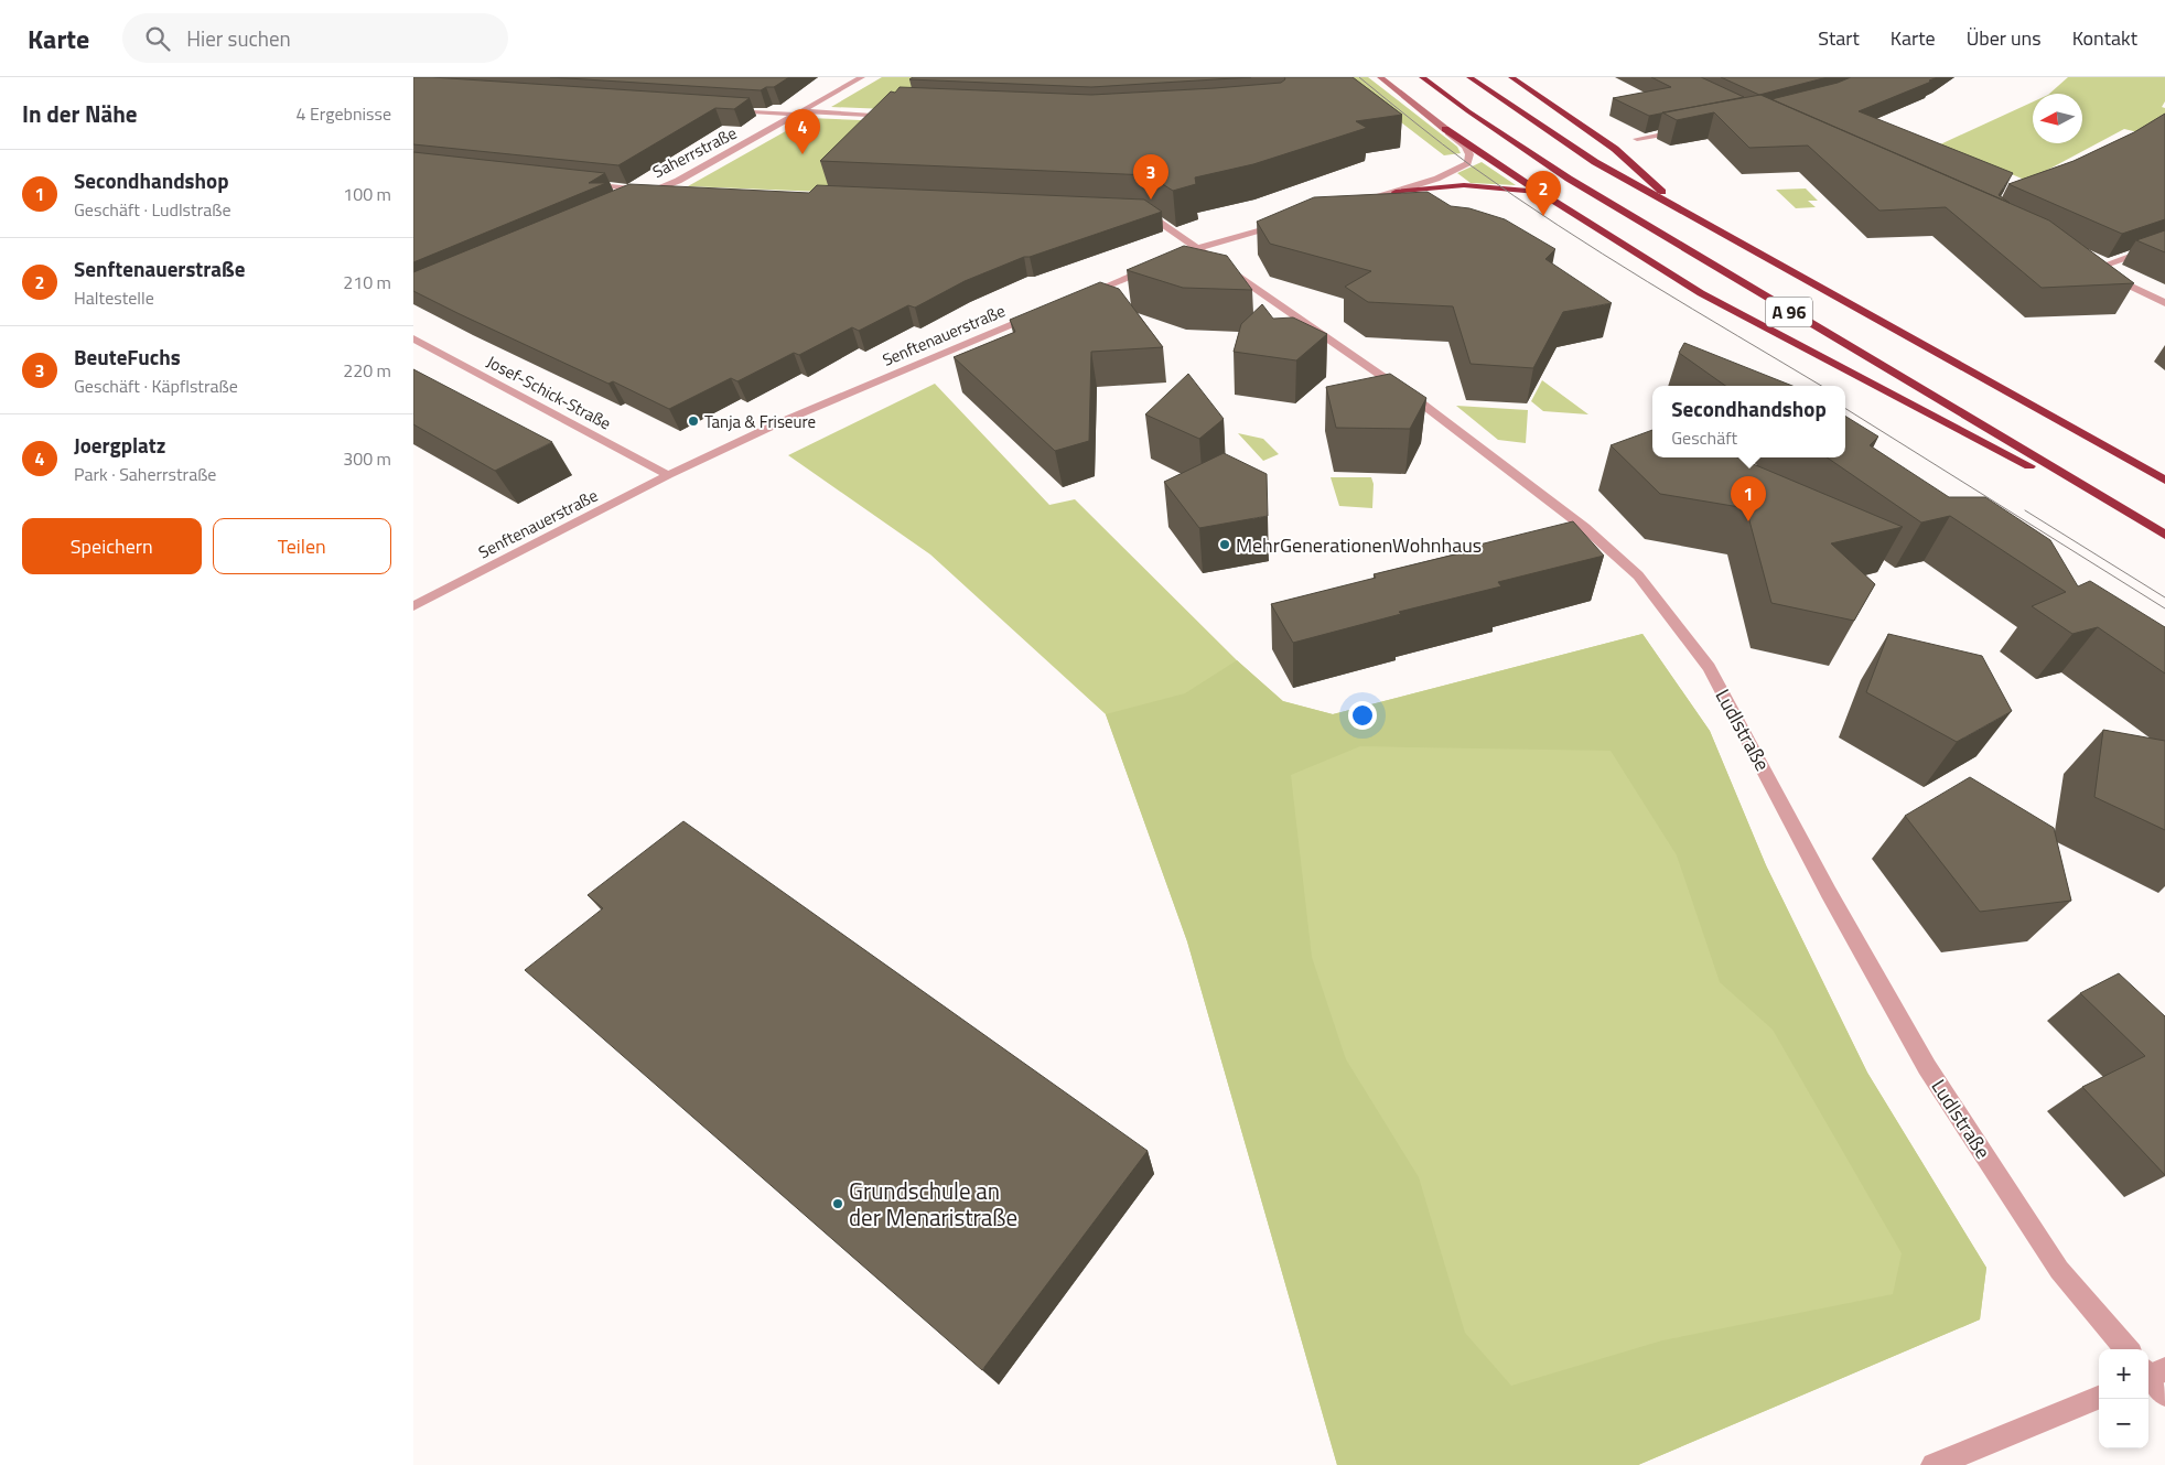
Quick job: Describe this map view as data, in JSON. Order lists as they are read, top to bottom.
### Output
{
  "streets": {
    "highway": ["A 96"],
    "street": [
      "Saherrstraße",
      "Senftenauerstraße",
      "Josef-Schick-Straße",
      "Ludlstraße"
    ]
  },
  "crossings": [
    ["Senftenauerstraße", "Josef-Schick-Straße"]
  ],
  "places": ["Tanja & Friseure", "MehrGenerationenWohnhaus", "Grundschule an der Menaristraße"],
  "north": "left",
  "page": {
    "header": "Karte",
    "search": "Hier suchen",
    "nav": [
      "Start",
      "Karte",
      "Über uns",
      "Kontakt"
    ],
    "heading": ["In der Nähe", "4 Ergebnisse"],
    "pins": [
      "4",
      "3",
      "2",
      "1"
    ],
    "list": [
      {
        "mark": "1",
        "name": "Secondhandshop",
        "note": "Geschäft · Ludlstraße",
        "value": "100 m"
      },
      {
        "mark": "2",
        "name": "Senftenauerstraße",
        "note": "Haltestelle",
        "value": "210 m"
      },
      {
        "mark": "3",
        "name": "BeuteFuchs",
        "note": "Geschäft · Käpflstraße",
        "value": "220 m"
      },
      {
        "mark": "4",
        "name": "Joergplatz",
        "note": "Park · Saherrstraße",
        "value": "300 m"
      }
    ],
    "popup": ["Secondhandshop", "Geschäft"],
    "buttons": ["Speichern", "Teilen"],
    "map_buttons": ["+", "−"]
  }
}
